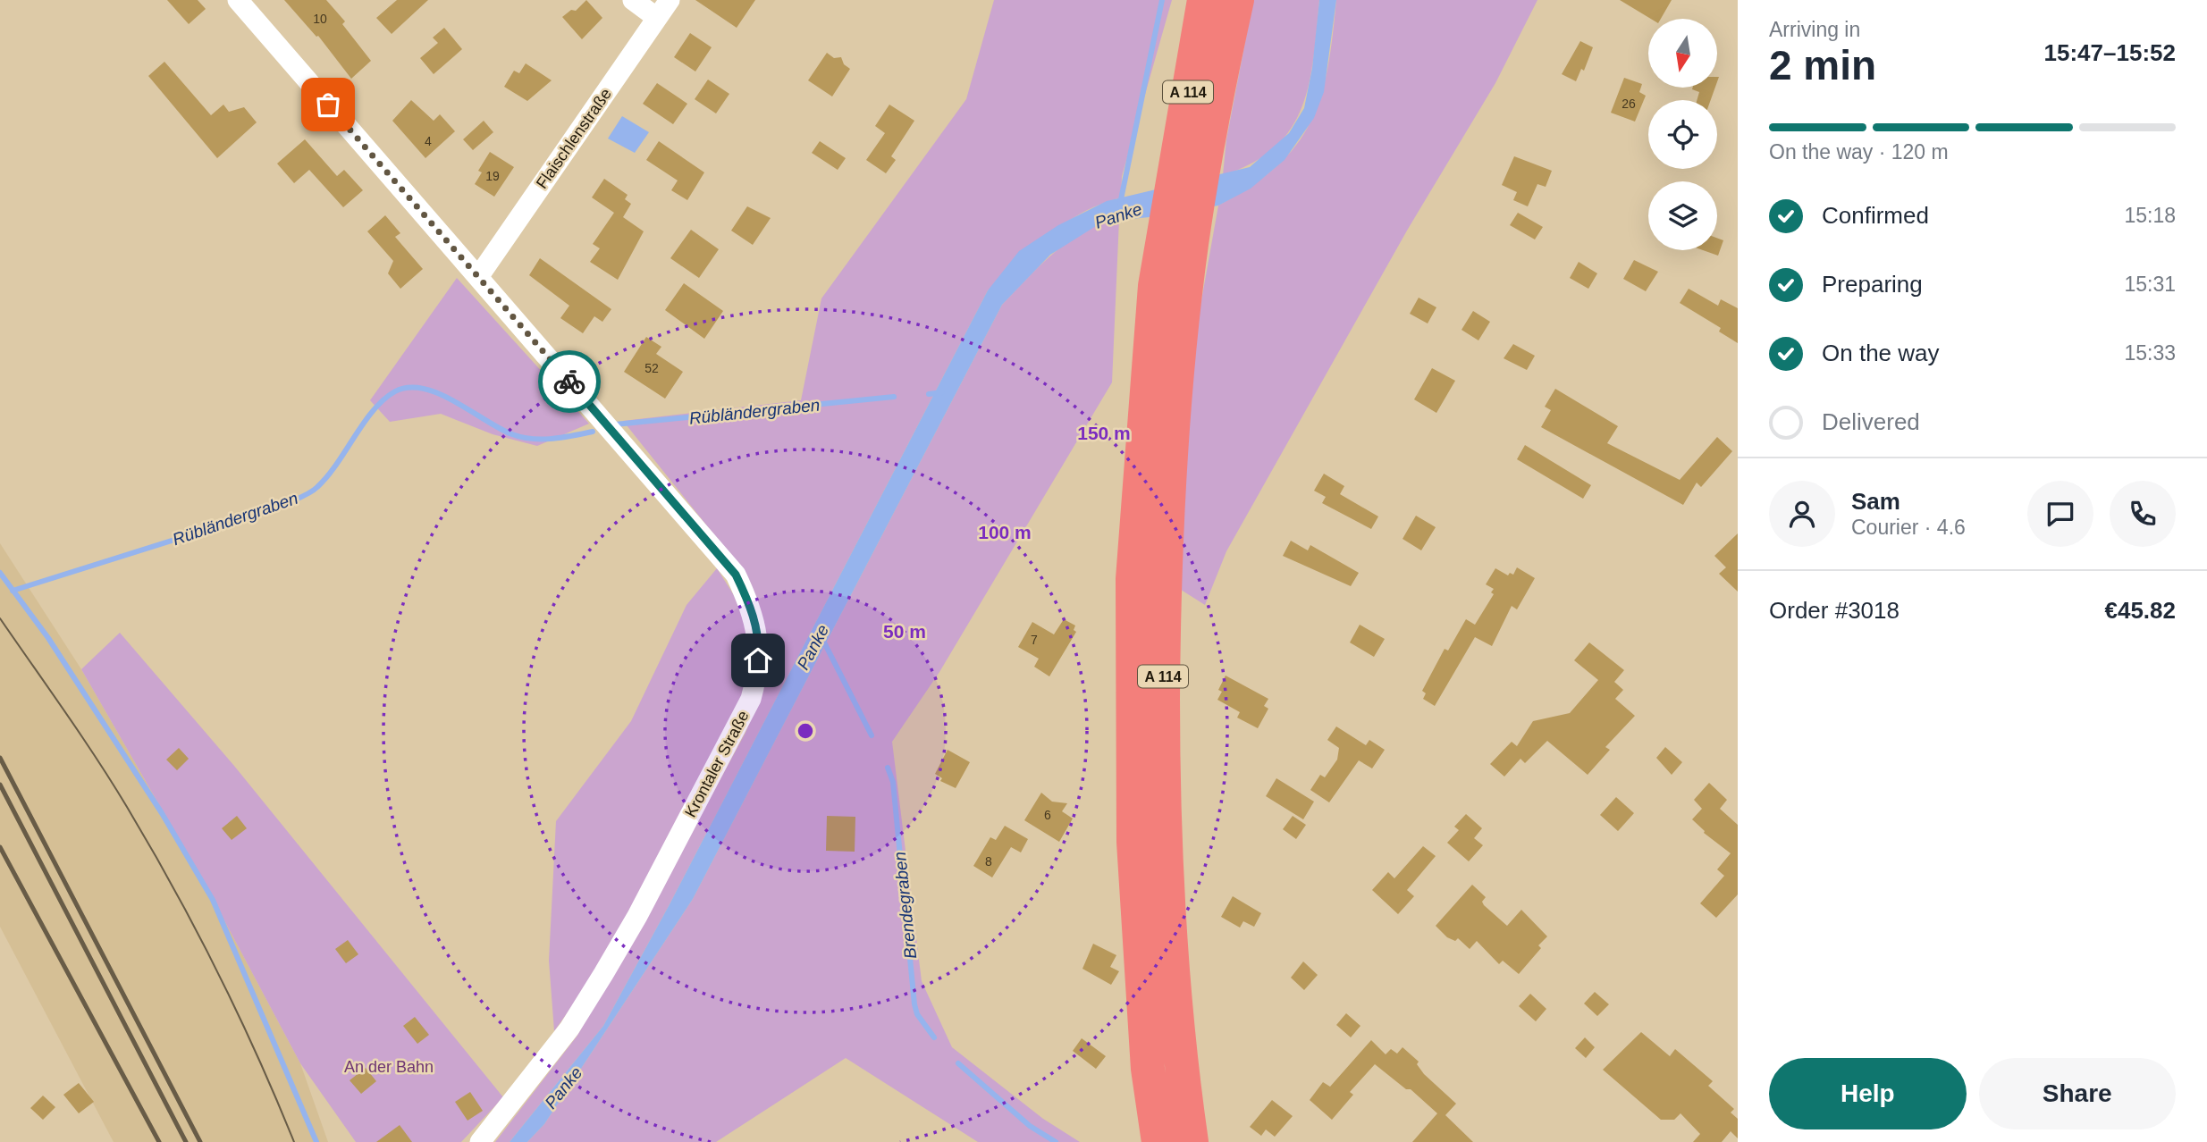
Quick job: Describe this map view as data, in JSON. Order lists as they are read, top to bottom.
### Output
{
  "streets": {
    "highway": ["A 114"],
    "street": ["Flaischlenstraße", "Krontaler Straße"]
  },
  "crossings": [
    ["Flaischlenstraße", "Krontaler Straße"]
  ],
  "water": ["Panke", "Rübländergraben", "Brendegraben"],
  "parks": ["An der Bahn"],
  "house_numbers": [
    "10",
    "26",
    "4",
    "19",
    "52",
    "7",
    "6",
    "8"
  ],
  "north": "bottom",
  "page": {
    "heading": ["2 min", "Arriving in", "15:47–15:52"],
    "panel": [
      "Sam",
      "Courier · 4.6",
      "Order #3018",
      "€45.82"
    ],
    "bar": "On the way · 120 m",
    "list": [
      ["Confirmed", "15:18"],
      ["Preparing", "15:31"],
      ["On the way", "15:33"],
      "Delivered"
    ],
    "buttons": ["Help", "Share"]
  },
  "rings": ["150 m", "100 m", "50 m"]
}
